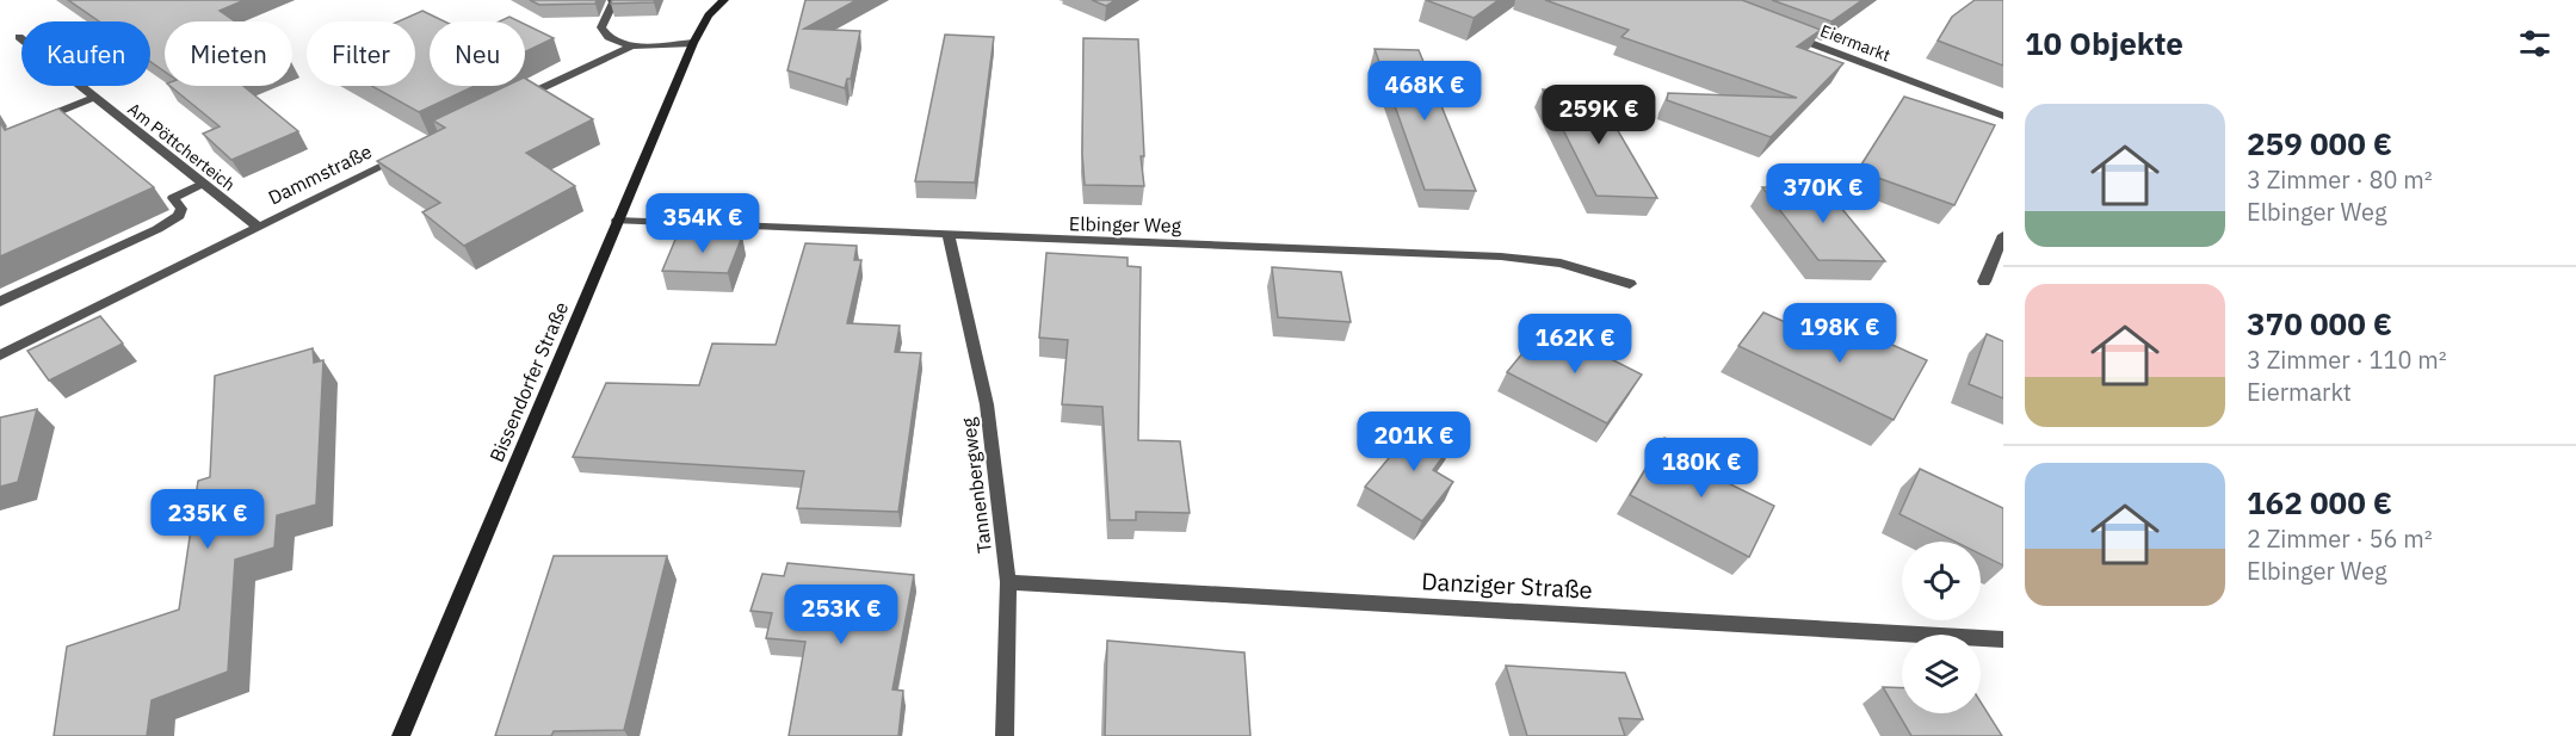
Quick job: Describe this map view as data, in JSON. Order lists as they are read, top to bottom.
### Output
{
  "streets": {
    "main road": ["Bissendorfer Straße"],
    "street": [
      "Eiermarkt",
      "Am Pöttcherteich",
      "Dammstraße",
      "Elbinger Weg",
      "Tannenbergweg",
      "Danziger Straße"
    ]
  },
  "crossings": [
    ["Am Pöttcherteich", "Dammstraße"],
    ["Elbinger Weg", "Bissendorfer Straße"],
    ["Elbinger Weg", "Tannenbergweg"],
    ["Tannenbergweg", "Danziger Straße"]
  ],
  "page": {
    "heading": "10 Objekte",
    "chip": [
      "Kaufen",
      "Mieten",
      "Filter",
      "Neu"
    ],
    "price": [
      "468K €",
      "259K €",
      "370K €",
      "354K €",
      "198K €",
      "162K €",
      "201K €",
      "180K €",
      "235K €",
      "253K €"
    ],
    "list": [
      {
        "name": "259 000 €",
        "note": "3 Zimmer · 80 m² · Elbinger Weg"
      },
      {
        "name": "370 000 €",
        "note": "3 Zimmer · 110 m² · Eiermarkt"
      },
      {
        "name": "162 000 €",
        "note": "2 Zimmer · 56 m² · Elbinger Weg"
      }
    ]
  }
}
